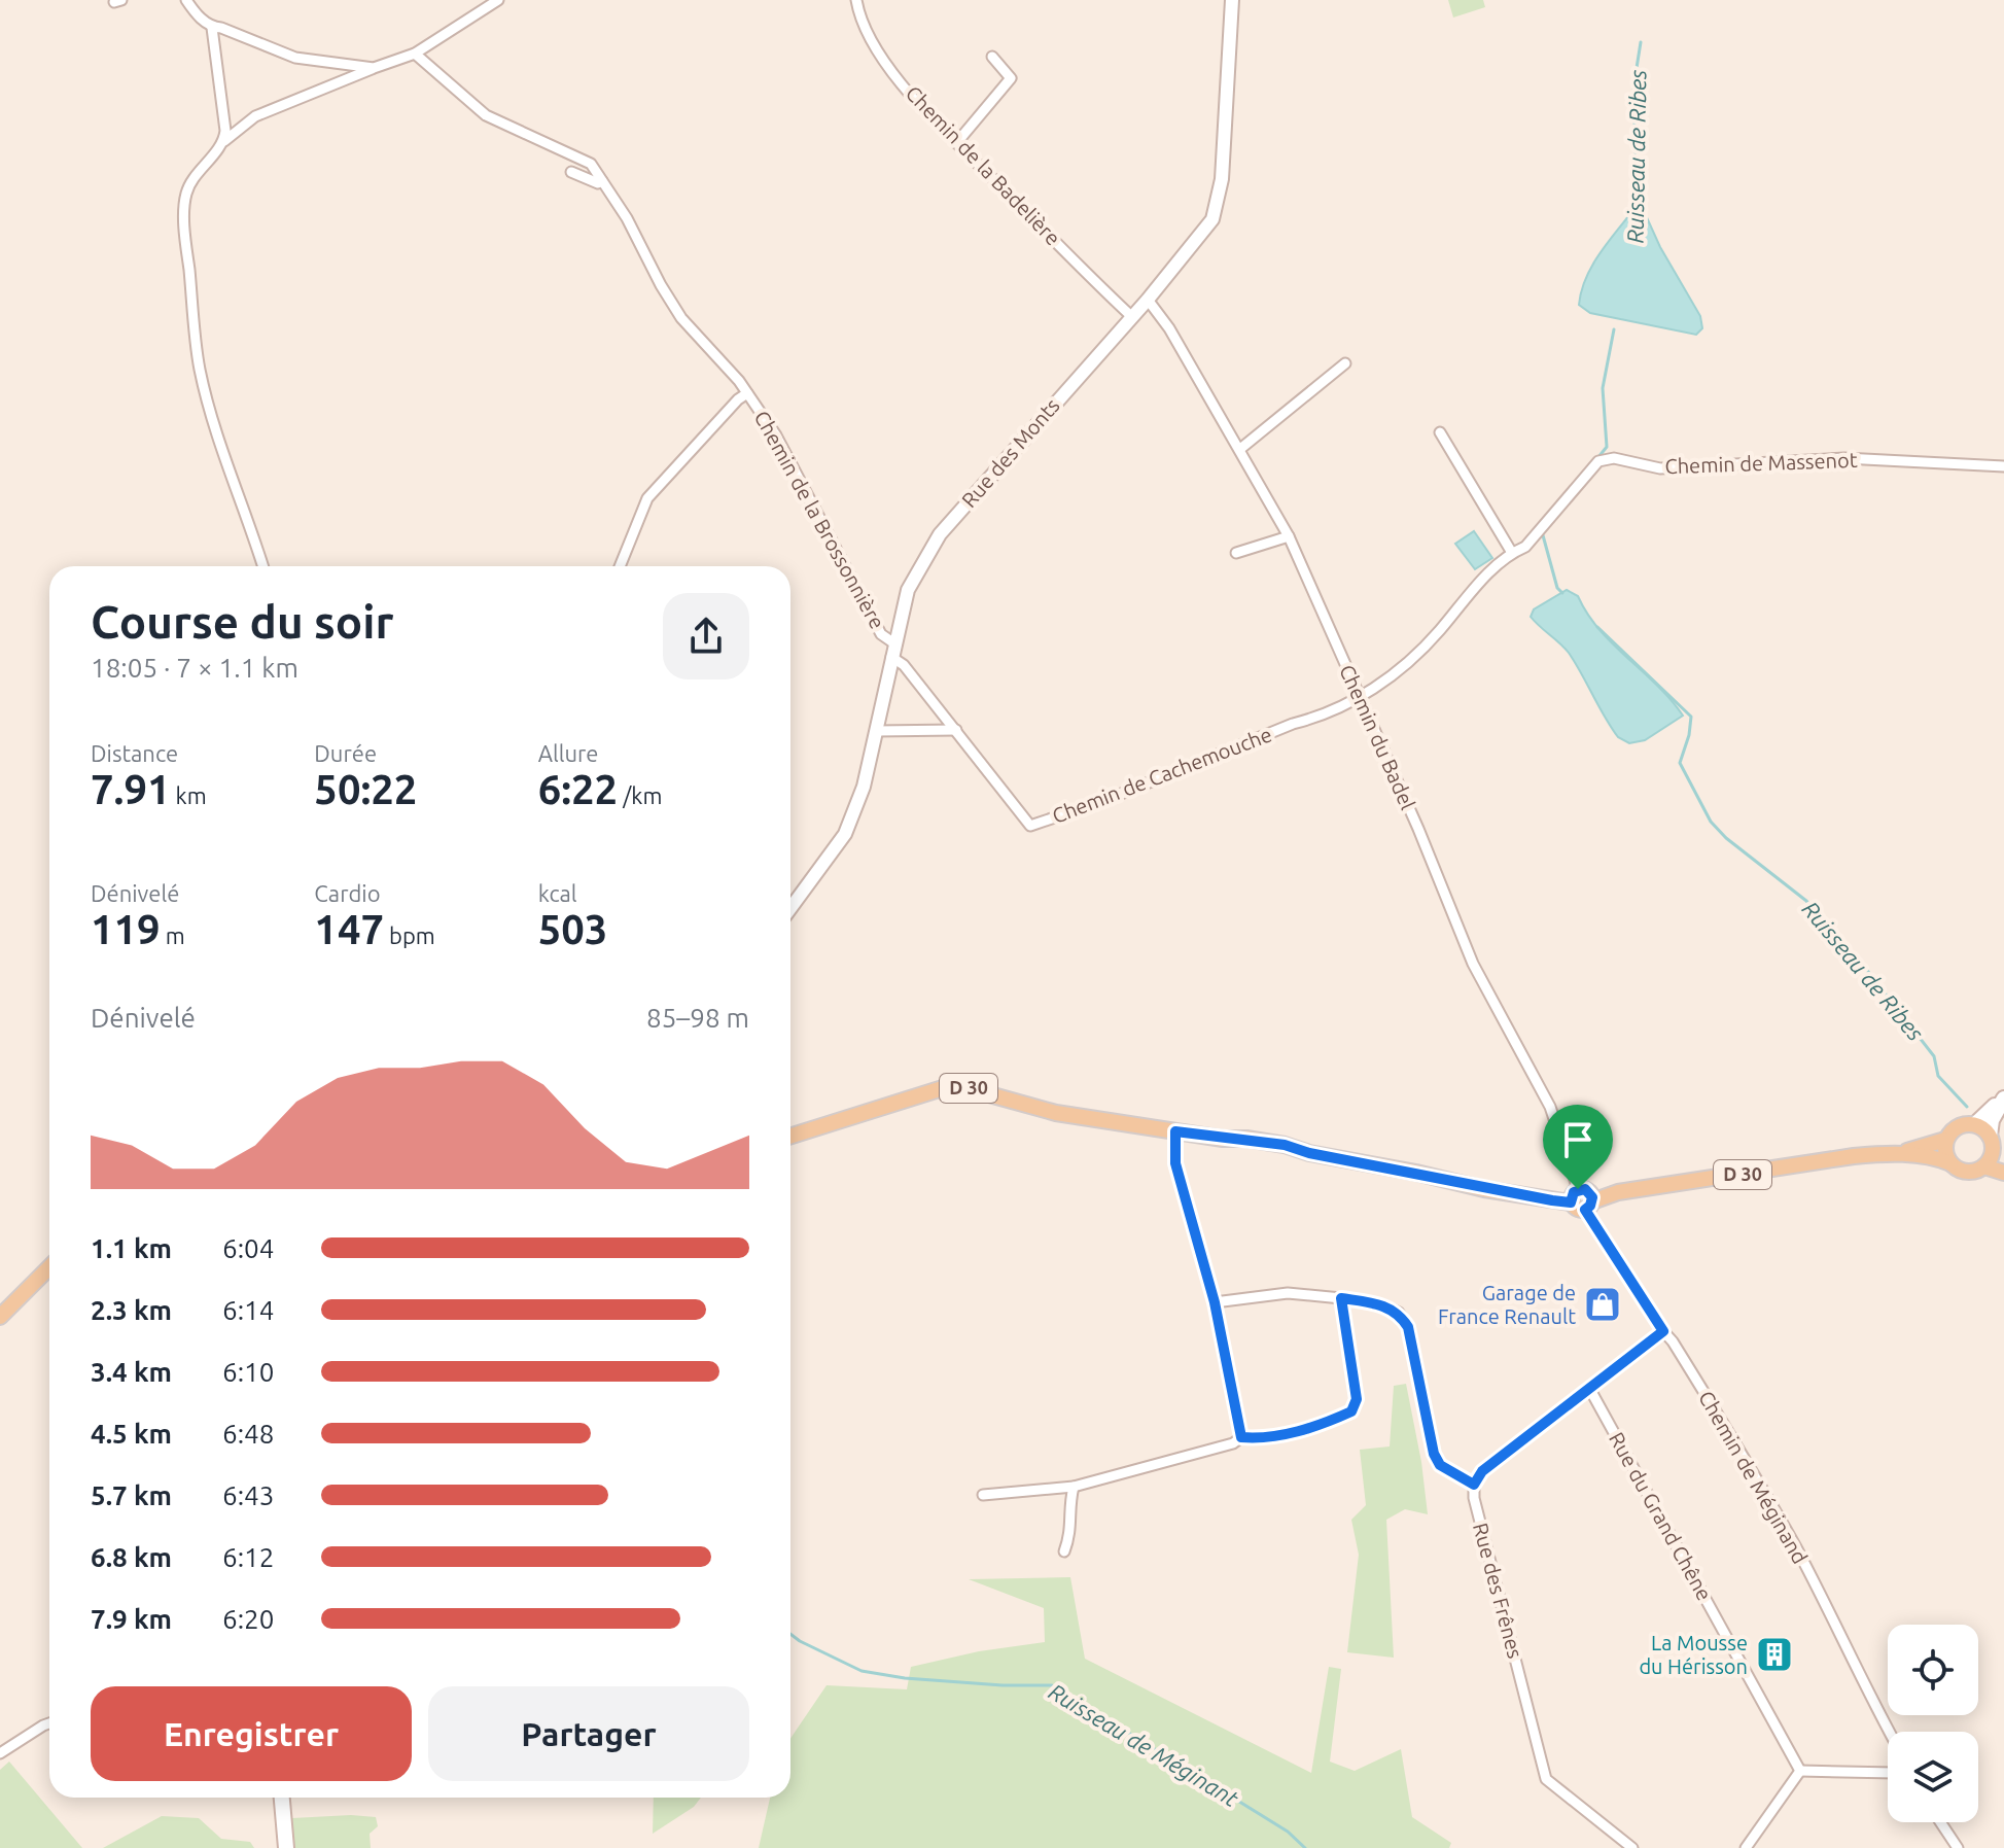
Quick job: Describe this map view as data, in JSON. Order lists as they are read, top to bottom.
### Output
{
  "streets": {
    "main road": ["D 30"],
    "street": [
      "Chemin de la Badelière",
      "Rue des Monts",
      "Chemin de Massenot",
      "Chemin de la Brossonnière",
      "Chemin du Badel",
      "Chemin de Cachemouche",
      "Chemin de Méginand",
      "Rue du Grand Chêne",
      "Rue des Frênes"
    ]
  },
  "crossings": [
    ["Chemin de la Badelière", "Rue des Monts"],
    ["Rue des Monts", "Chemin de la Brossonnière"],
    ["Rue des Monts", "Chemin du Badel"],
    ["Rue des Monts", "Chemin de Cachemouche"],
    ["Chemin de Massenot", "Chemin du Badel"],
    ["Chemin de Massenot", "Chemin de Cachemouche"],
    ["Chemin de la Brossonnière", "Chemin de Cachemouche"],
    ["Chemin du Badel", "Chemin de Cachemouche"],
    ["Chemin du Badel", "D 30"],
    ["D 30", "Chemin de Méginand"]
  ],
  "water": ["Ruisseau de Ribes", "Ruisseau de Méginant"],
  "places": {
    "shop": ["Garage de France Renault"],
    "building": ["La Mousse du Hérisson"]
  },
  "page": {
    "heading": ["Course du soir", "18:05 · 7 × 1.1 km"],
    "stats": [
      ["Distance", "7.91 km"],
      ["Durée", "50:22"],
      ["Allure", "6:22 /km"],
      ["Dénivelé", "119 m"],
      ["Cardio", "147 bpm"],
      ["kcal", "503"]
    ],
    "chart": ["Dénivelé", "85–98 m"],
    "list": [
      {
        "name": "1.1 km",
        "note": "6:04"
      },
      {
        "name": "2.3 km",
        "note": "6:14"
      },
      {
        "name": "3.4 km",
        "note": "6:10"
      },
      {
        "name": "4.5 km",
        "note": "6:48"
      },
      {
        "name": "5.7 km",
        "note": "6:43"
      },
      {
        "name": "6.8 km",
        "note": "6:12"
      },
      {
        "name": "7.9 km",
        "note": "6:20"
      }
    ],
    "buttons": ["Enregistrer", "Partager"]
  }
}
